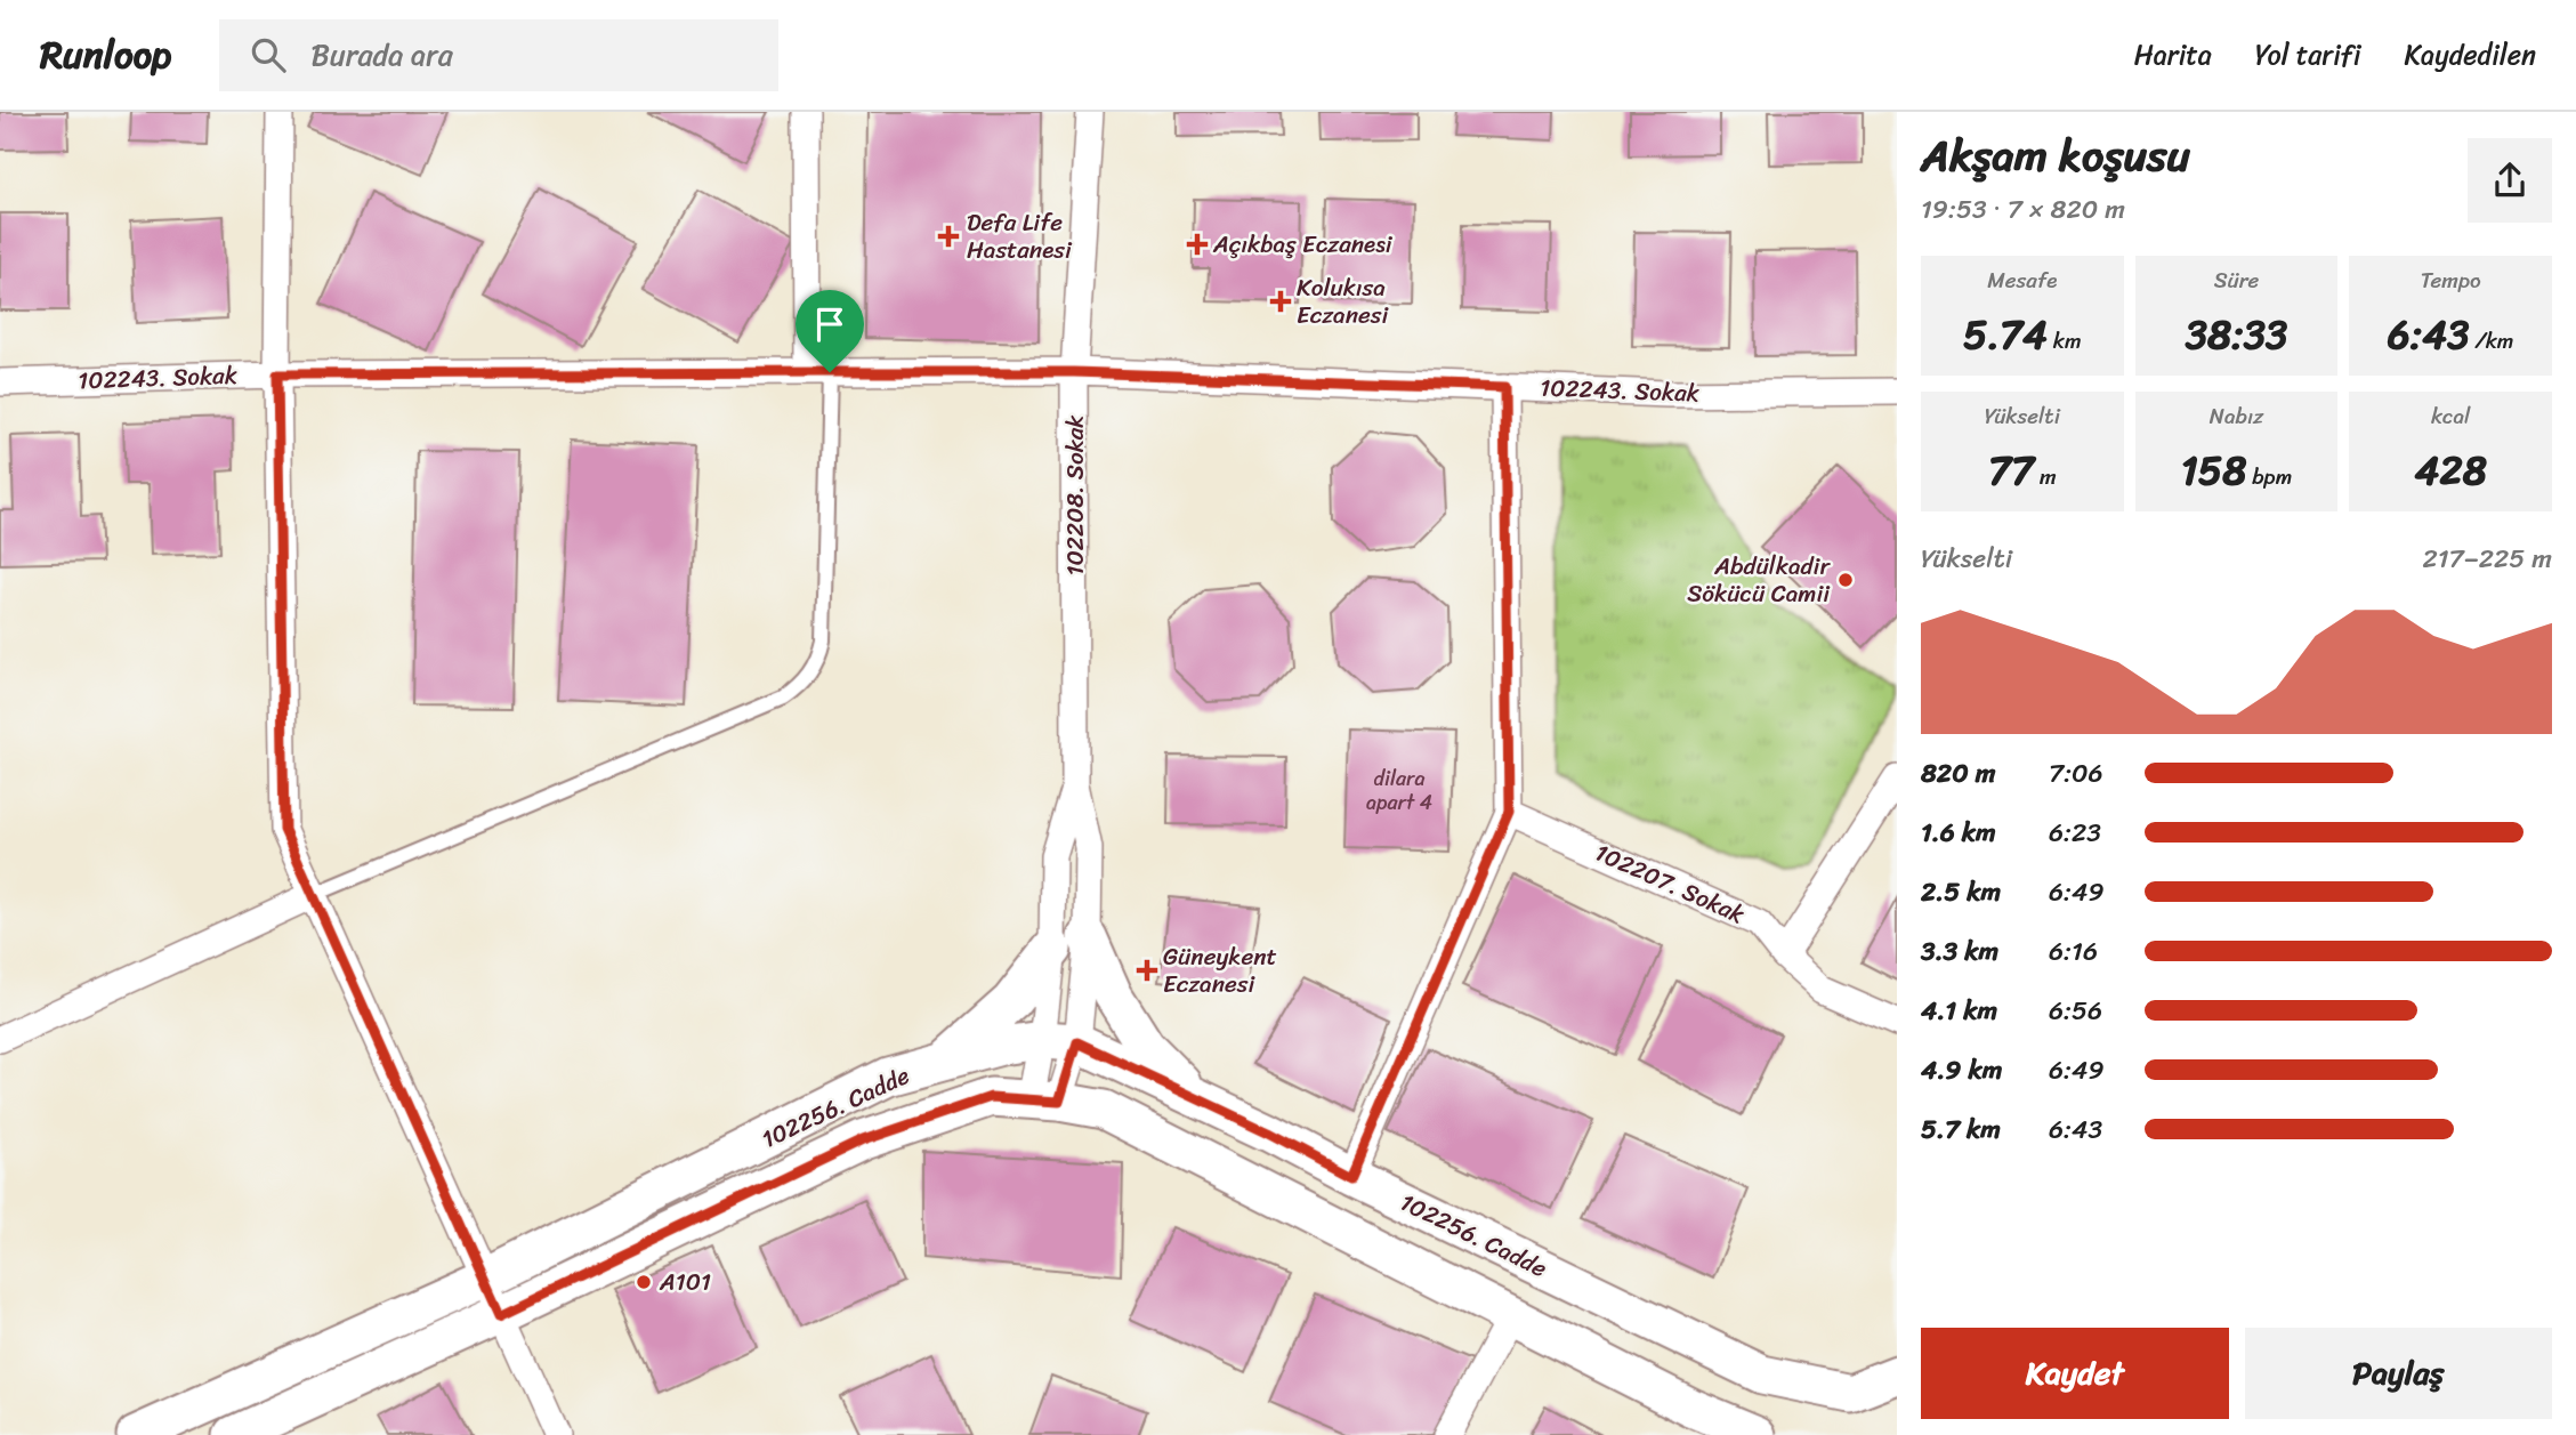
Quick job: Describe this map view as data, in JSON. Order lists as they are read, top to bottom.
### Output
{
  "streets": {
    "street": [
      "102243. Sokak",
      "102208. Sokak",
      "102207. Sokak",
      "102256. Cadde"
    ]
  },
  "crossings": [
    ["102243. Sokak", "102208. Sokak"],
    ["102208. Sokak", "102256. Cadde"]
  ],
  "places": {
    "health": [
      "Defa Life Hastanesi",
      "Açıkbaş Eczanesi",
      "Kolukısa Eczanesi",
      "Güneykent Eczanesi"
    ],
    "other": ["Abdülkadir Sökücü Camii", "A101"]
  },
  "house_numbers": ["dilara apart 4"],
  "page": {
    "header": "Runloop",
    "search": "Burada ara",
    "nav": ["Harita", "Yol tarifi", "Kaydedilen"],
    "heading": ["Akşam koşusu", "19:53 · 7 × 820 m"],
    "stats": [
      ["Mesafe", "5.74 km"],
      ["Süre", "38:33"],
      ["Tempo", "6:43 /km"],
      ["Yükselti", "77 m"],
      ["Nabız", "158 bpm"],
      ["kcal", "428"]
    ],
    "chart": ["Yükselti", "217–225 m"],
    "list": [
      {
        "name": "820 m",
        "note": "7:06"
      },
      {
        "name": "1.6 km",
        "note": "6:23"
      },
      {
        "name": "2.5 km",
        "note": "6:49"
      },
      {
        "name": "3.3 km",
        "note": "6:16"
      },
      {
        "name": "4.1 km",
        "note": "6:56"
      },
      {
        "name": "4.9 km",
        "note": "6:49"
      },
      {
        "name": "5.7 km",
        "note": "6:43"
      }
    ],
    "buttons": ["Kaydet", "Paylaş"]
  }
}
